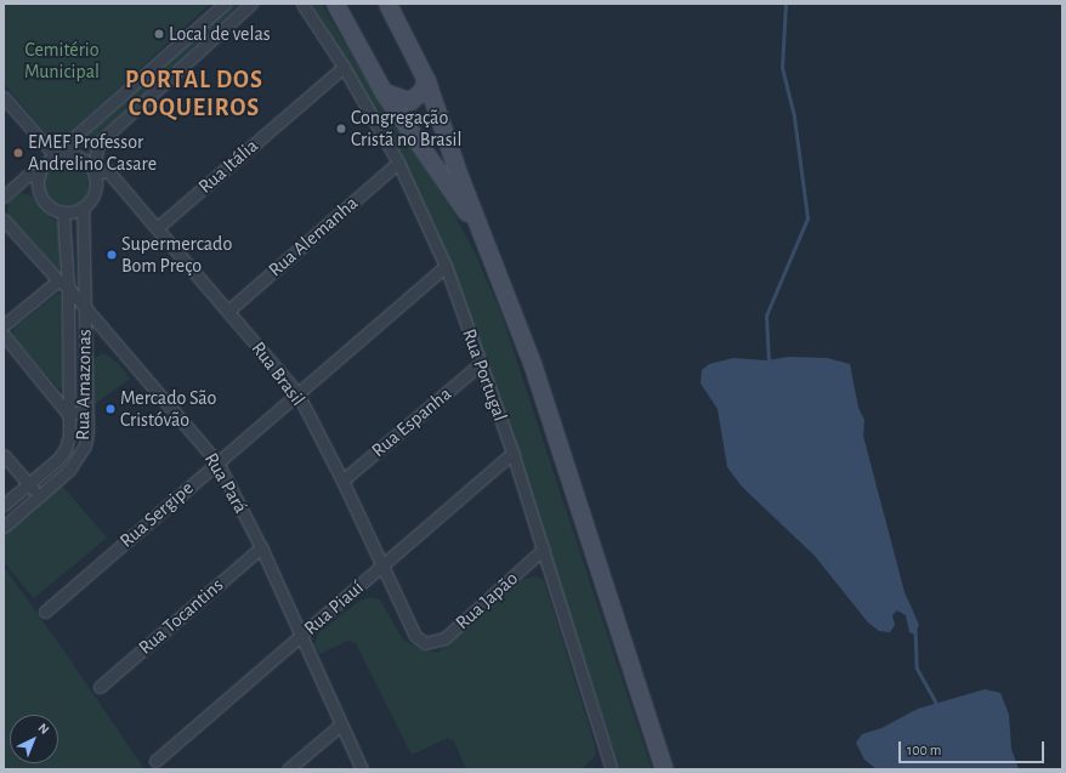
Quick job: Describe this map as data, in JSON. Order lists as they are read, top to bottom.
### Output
{
  "streets": {
    "street": [
      "Rua Itália",
      "Rua Alemanha",
      "Rua Brasil",
      "Rua Portugal",
      "Rua Amazonas",
      "Rua Espanha",
      "Rua Pará",
      "Rua Sergipe",
      "Rua Japão",
      "Rua Piauí",
      "Rua Tocantins"
    ]
  },
  "crossings": [
    ["Rua Itália", "Rua Brasil"],
    ["Rua Itália", "Rua Portugal"],
    ["Rua Alemanha", "Rua Brasil"],
    ["Rua Alemanha", "Rua Portugal"],
    ["Rua Brasil", "Rua Amazonas"],
    ["Rua Brasil", "Rua Espanha"],
    ["Rua Brasil", "Rua Sergipe"],
    ["Rua Brasil", "Rua Japão"],
    ["Rua Brasil", "Rua Piauí"],
    ["Rua Portugal", "Rua Espanha"],
    ["Rua Portugal", "Rua Sergipe"],
    ["Rua Portugal", "Rua Japão"],
    ["Rua Portugal", "Rua Piauí"],
    ["Rua Amazonas", "Rua Pará"],
    ["Rua Pará", "Rua Sergipe"],
    ["Rua Pará", "Rua Piauí"],
    ["Rua Pará", "Rua Tocantins"]
  ],
  "districts": ["PORTAL DOS COQUEIROS"],
  "parks": ["Cemitério Municipal"],
  "places": [
    "Local de velas",
    "Congregação Cristã no Brasil",
    "EMEF Professor Andrelino Casare",
    "Supermercado Bom Preço",
    "Mercado São Cristóvão"
  ],
  "scale_bar": "100 m",
  "north": "top right"
}
